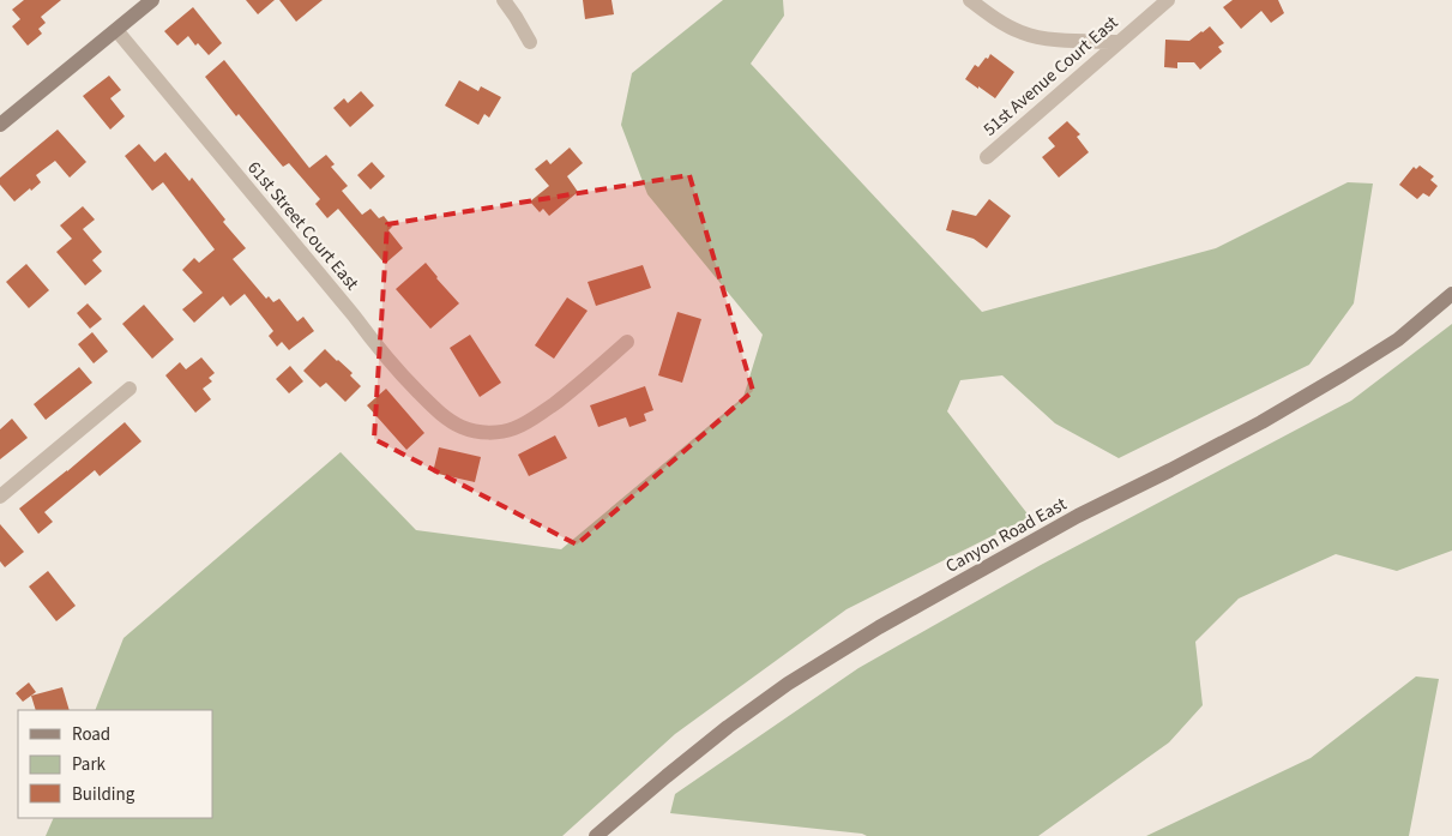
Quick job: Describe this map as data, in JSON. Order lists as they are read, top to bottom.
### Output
{
  "streets": {
    "main road": ["Canyon Road East"],
    "street": ["51st Avenue Court East", "61st Street Court East"]
  },
  "legend": ["Road", "Park", "Building"]
}
